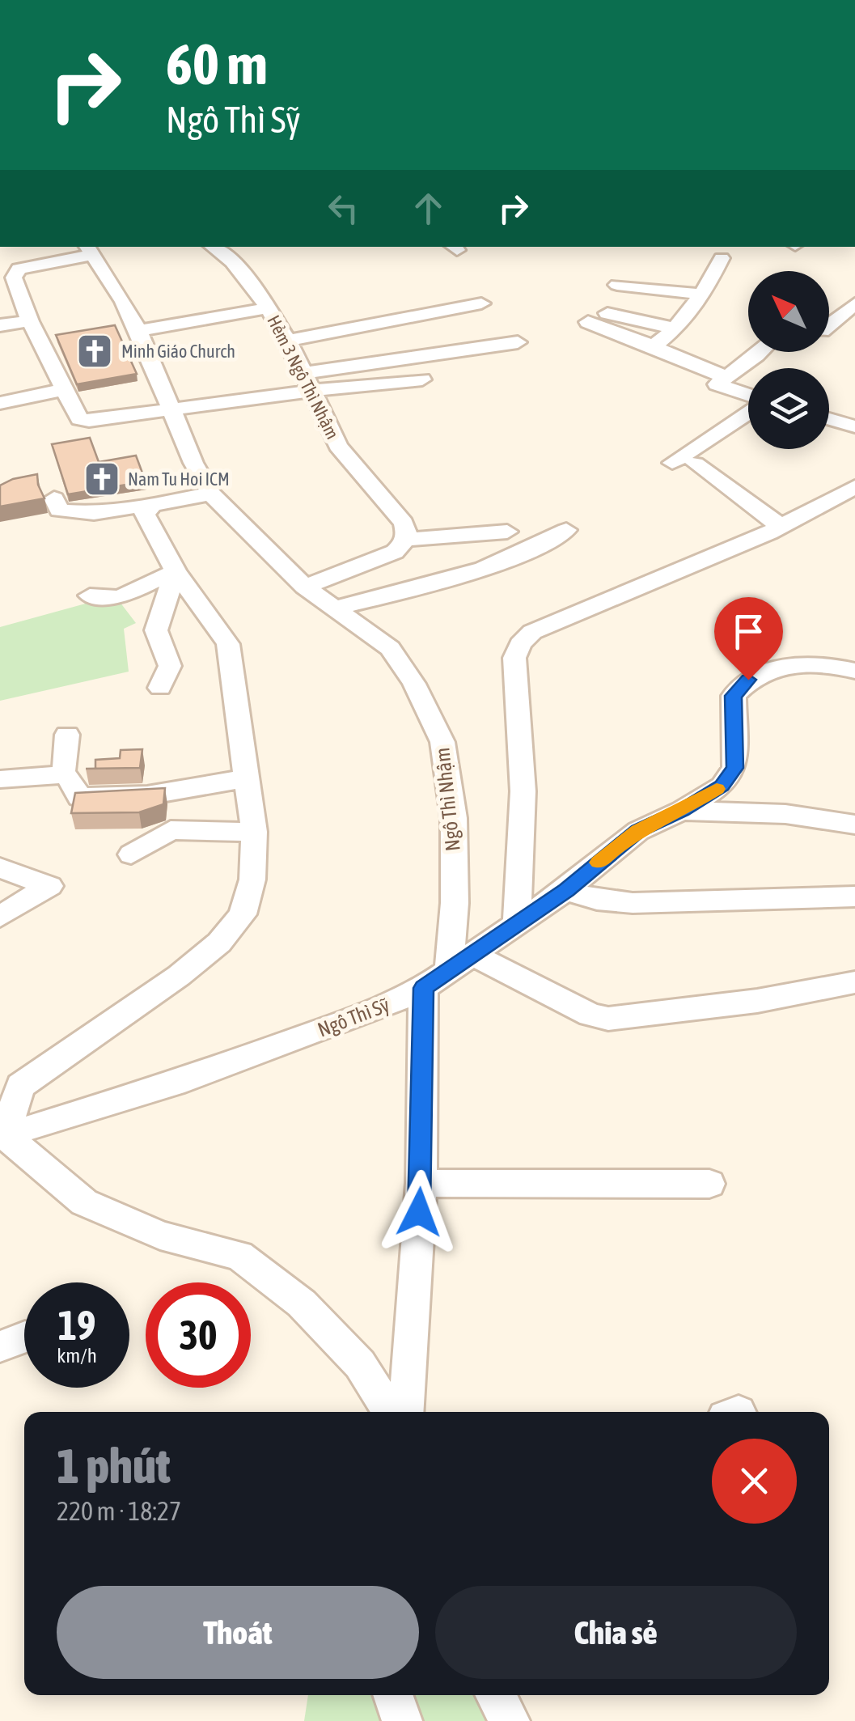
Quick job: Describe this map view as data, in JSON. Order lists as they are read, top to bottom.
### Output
{
  "streets": {
    "street": ["Hẻm 3 Ngô Thì Nhậm", "Ngô Thì Nhậm", "Ngô Thì Sỹ"]
  },
  "crossings": [
    ["Ngô Thì Nhậm", "Ngô Thì Sỹ"]
  ],
  "places": {
    "church": ["Minh Giáo Church", "Nam Tu Hoi ICM"]
  },
  "north": "top left",
  "page": {
    "turn": ["60 m", "Ngô Thì Sỹ"],
    "speed": "19 km/h",
    "limit": "30",
    "heading": ["1 phút", "220 m · 18:27"],
    "buttons": ["Thoát", "Chia sẻ"]
  }
}
